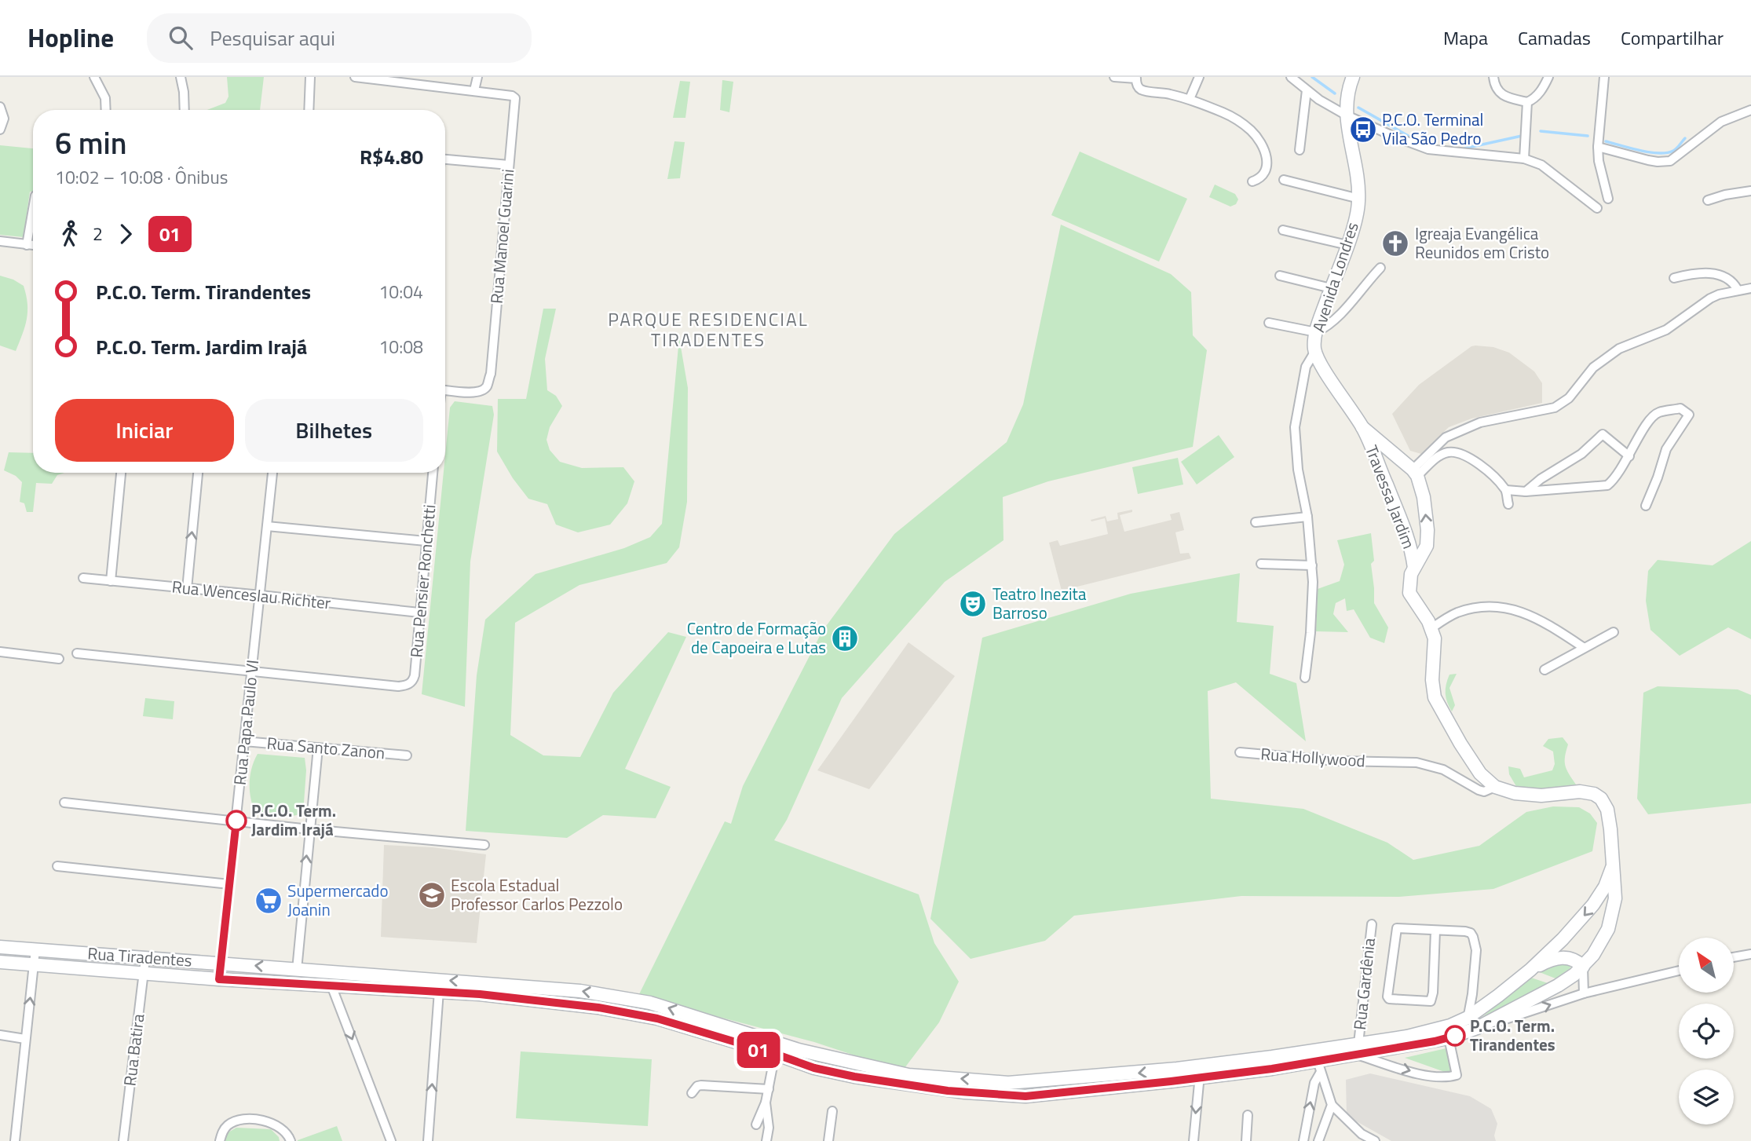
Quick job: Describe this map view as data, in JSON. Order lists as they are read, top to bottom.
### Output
{
  "streets": {
    "street": [
      "Rua Manoel Guarini",
      "Avenida Londres",
      "Travessa Jardim",
      "Rua Pensier Ronchetti",
      "Rua Wenceslau Richter",
      "Rua Papa Paulo VI",
      "Rua Santo Zanon",
      "Rua Hollywood",
      "Rua Tiradentes",
      "Rua Gardênia",
      "Rua Batira"
    ]
  },
  "crossings": [
    ["Avenida Londres", "Travessa Jardim"],
    ["Rua Pensier Ronchetti", "Rua Wenceslau Richter"],
    ["Rua Pensier Ronchetti", "Rua Papa Paulo VI"],
    ["Rua Wenceslau Richter", "Rua Papa Paulo VI"],
    ["Rua Papa Paulo VI", "Rua Santo Zanon"],
    ["Rua Papa Paulo VI", "Rua Tiradentes"],
    ["Rua Hollywood", "Rua Tiradentes"],
    ["Rua Tiradentes", "Rua Gardênia"],
    ["Rua Tiradentes", "Rua Batira"]
  ],
  "districts": ["PARQUE RESIDENCIAL TIRADENTES"],
  "places": {
    "bus stop": ["P.C.O. Terminal Vila São Pedro"],
    "church": ["Igreaja Evangélica Reunidos em Cristo"],
    "theatre": ["Teatro Inezita Barroso"],
    "building": ["Centro de Formação de Capoeira e Lutas"],
    "other": ["P.C.O. Term. Jardim Irajá", "P.C.O. Term. Tirandentes"],
    "school or university": ["Escola Estadual Professor Carlos Pezzolo"],
    "supermarket": ["Supermercado Joanin"]
  },
  "lines": ["bus line 01"],
  "north": "top left",
  "page": {
    "header": "Hopline",
    "search": "Pesquisar aqui",
    "nav": ["Mapa", "Camadas", "Compartilhar"],
    "on_map": "01",
    "heading": ["6 min", "10:02 – 10:08 · Ônibus", "R$4.80"],
    "legs": ["2", "01"],
    "list": [
      {
        "name": "P.C.O. Term. Tirandentes",
        "value": "10:04"
      },
      {
        "name": "P.C.O. Term. Jardim Irajá",
        "value": "10:08"
      }
    ],
    "buttons": ["Iniciar", "Bilhetes"]
  }
}
